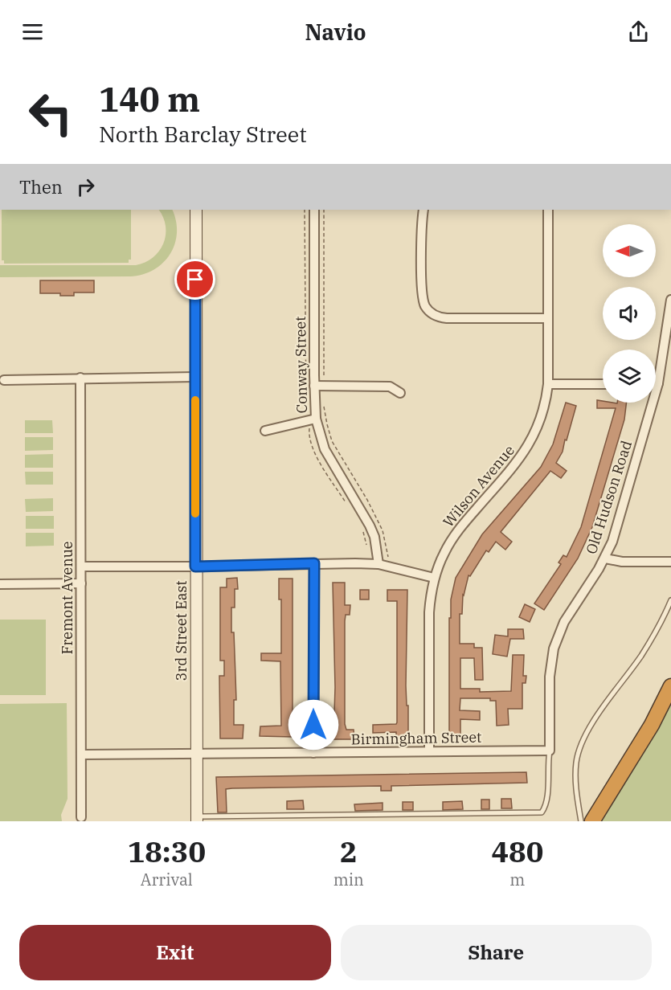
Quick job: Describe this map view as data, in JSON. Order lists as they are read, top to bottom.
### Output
{
  "streets": {
    "street": [
      "Conway Street",
      "Wilson Avenue",
      "Old Hudson Road",
      "Fremont Avenue",
      "3rd Street East",
      "Birmingham Street"
    ]
  },
  "crossings": [
    ["Wilson Avenue", "Birmingham Street"],
    ["Old Hudson Road", "Birmingham Street"],
    ["Fremont Avenue", "Birmingham Street"],
    ["3rd Street East", "Birmingham Street"]
  ],
  "north": "left",
  "page": {
    "header": "Navio",
    "turn": ["140 m", "North Barclay Street"],
    "then": "Then",
    "eta": [
      "18:30",
      "Arrival",
      "2",
      "min",
      "480",
      "m"
    ],
    "buttons": ["Exit", "Share"]
  }
}
